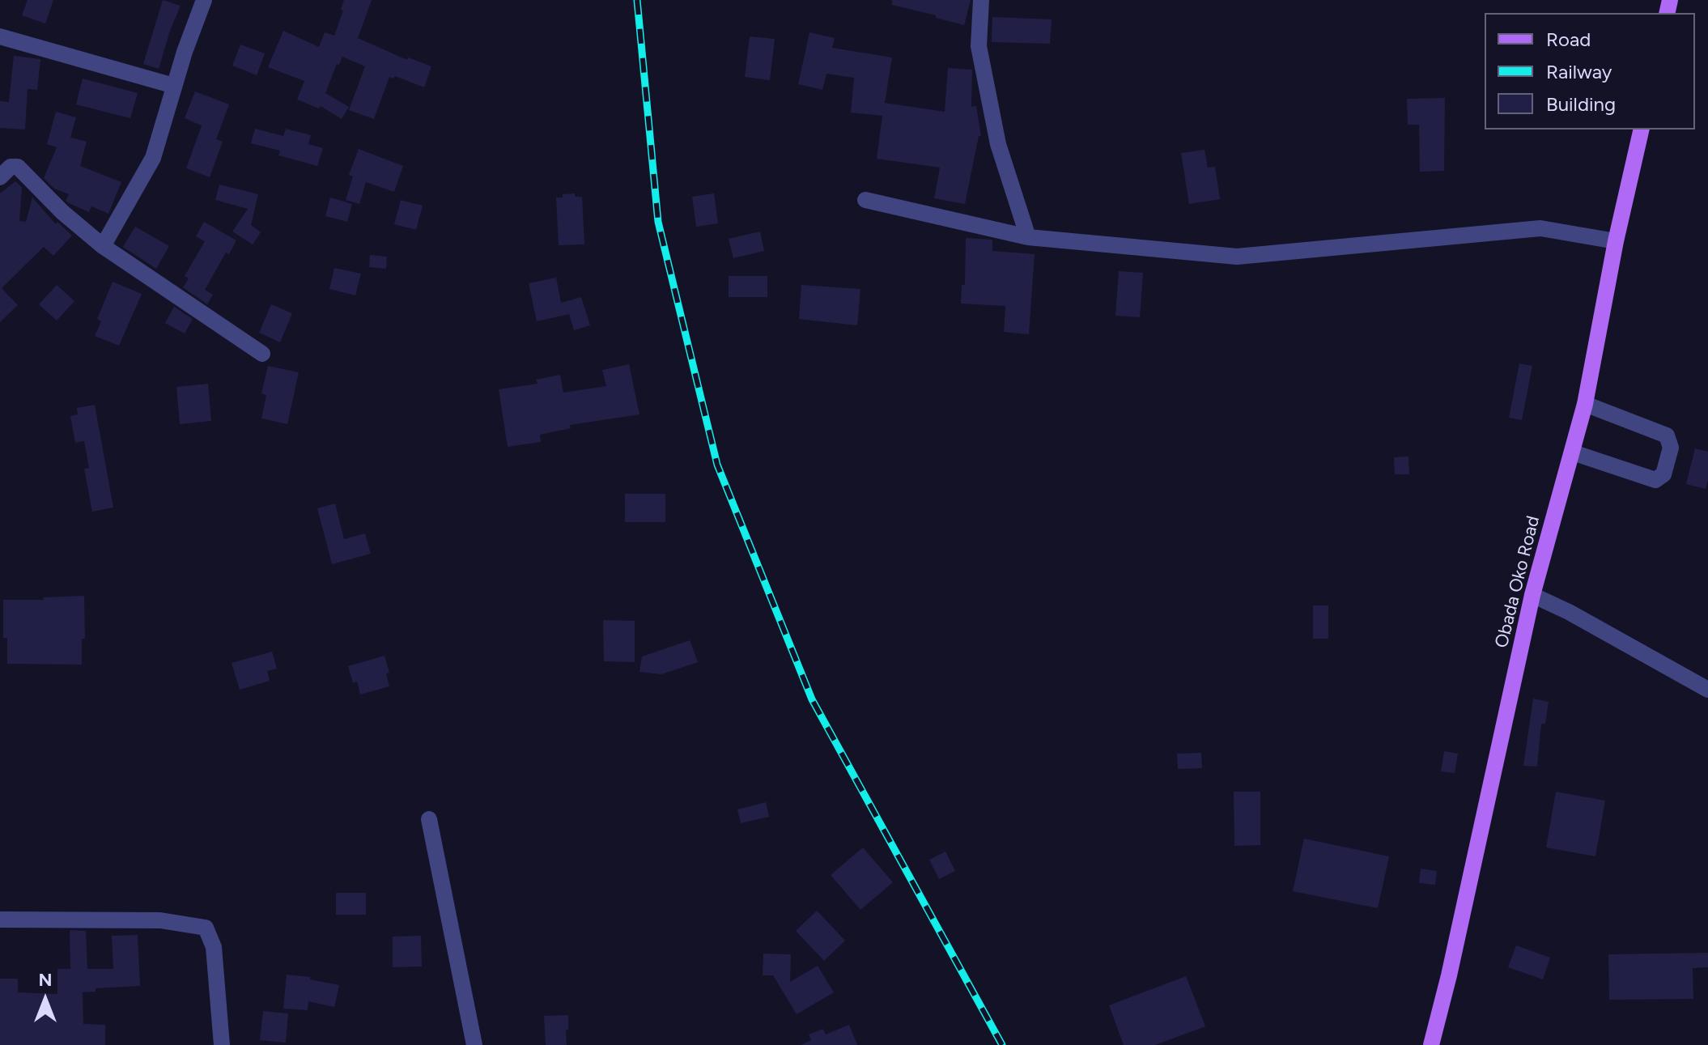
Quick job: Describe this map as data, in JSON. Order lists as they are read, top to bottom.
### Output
{
  "streets": {
    "main road": ["Obada Oko Road"]
  },
  "legend": ["Road", "Railway", "Building"],
  "north": "top"
}
